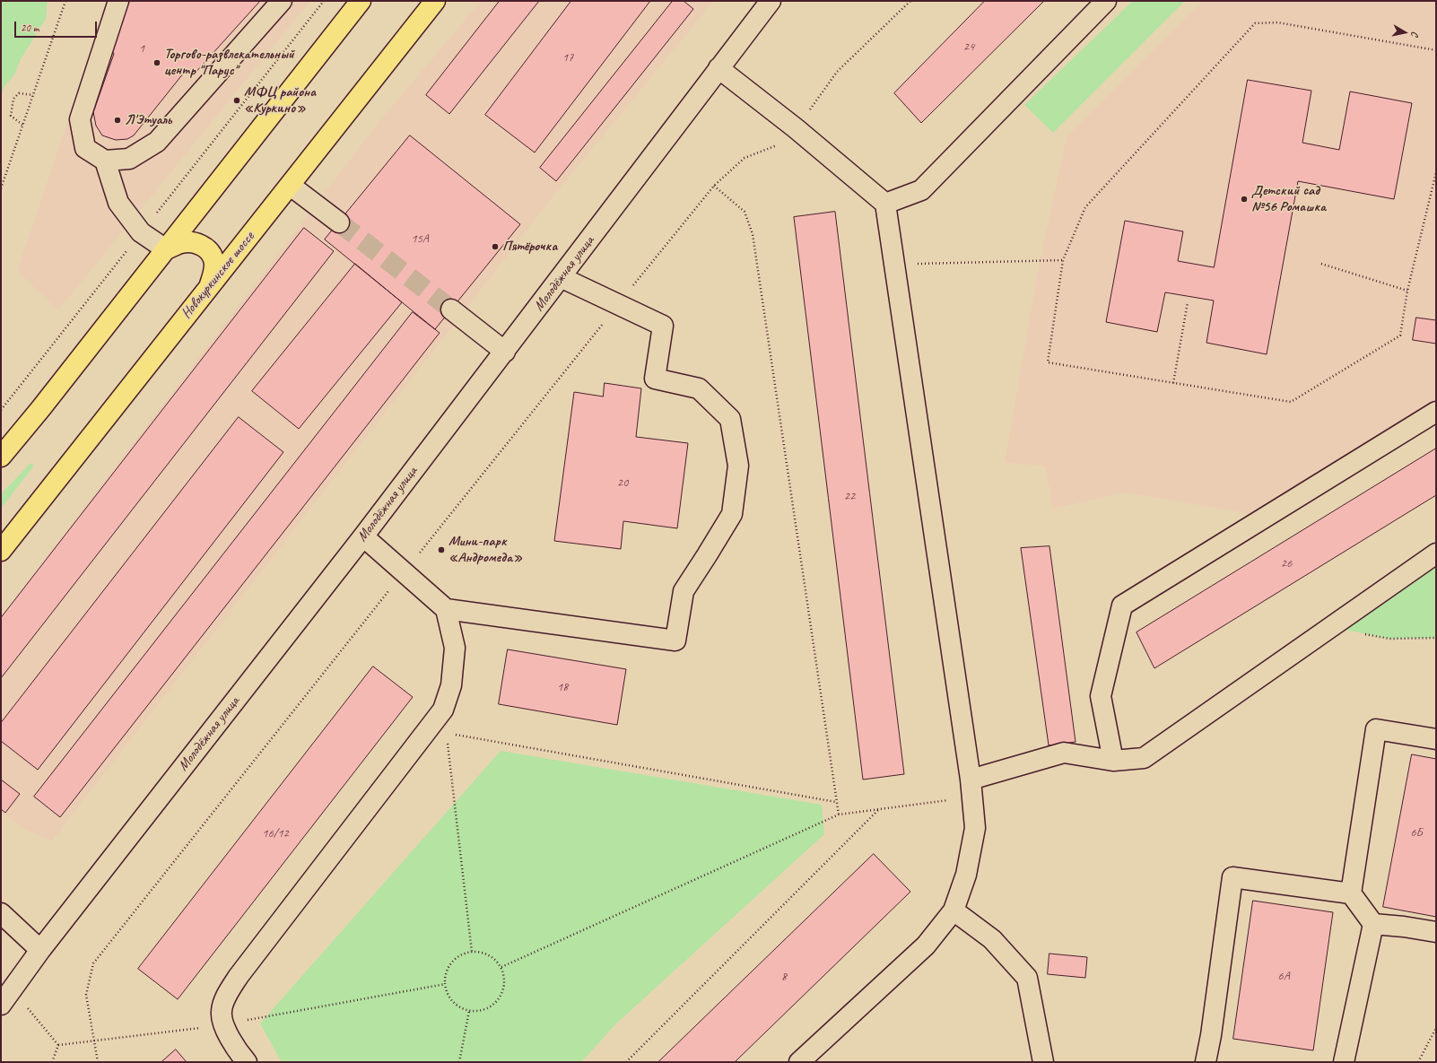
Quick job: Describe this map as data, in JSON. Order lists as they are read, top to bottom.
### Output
{
  "streets": {
    "main road": ["Новокуркинское шоссе"],
    "street": ["Молодёжная улица"]
  },
  "places": [
    "Торгово-развлекательный центр \"Парус\"",
    "МФЦ района «Куркино»",
    "Л'Этуаль",
    "Детский сад №56 Ромашка",
    "Пятёрочка",
    "Мини-парк «Андромеда»"
  ],
  "house_numbers": [
    "24",
    "1",
    "17",
    "15А",
    "20",
    "22",
    "26",
    "18",
    "6Б",
    "16/12",
    "6А",
    "8"
  ],
  "scale_bar": "20 m",
  "north": "right"
}
